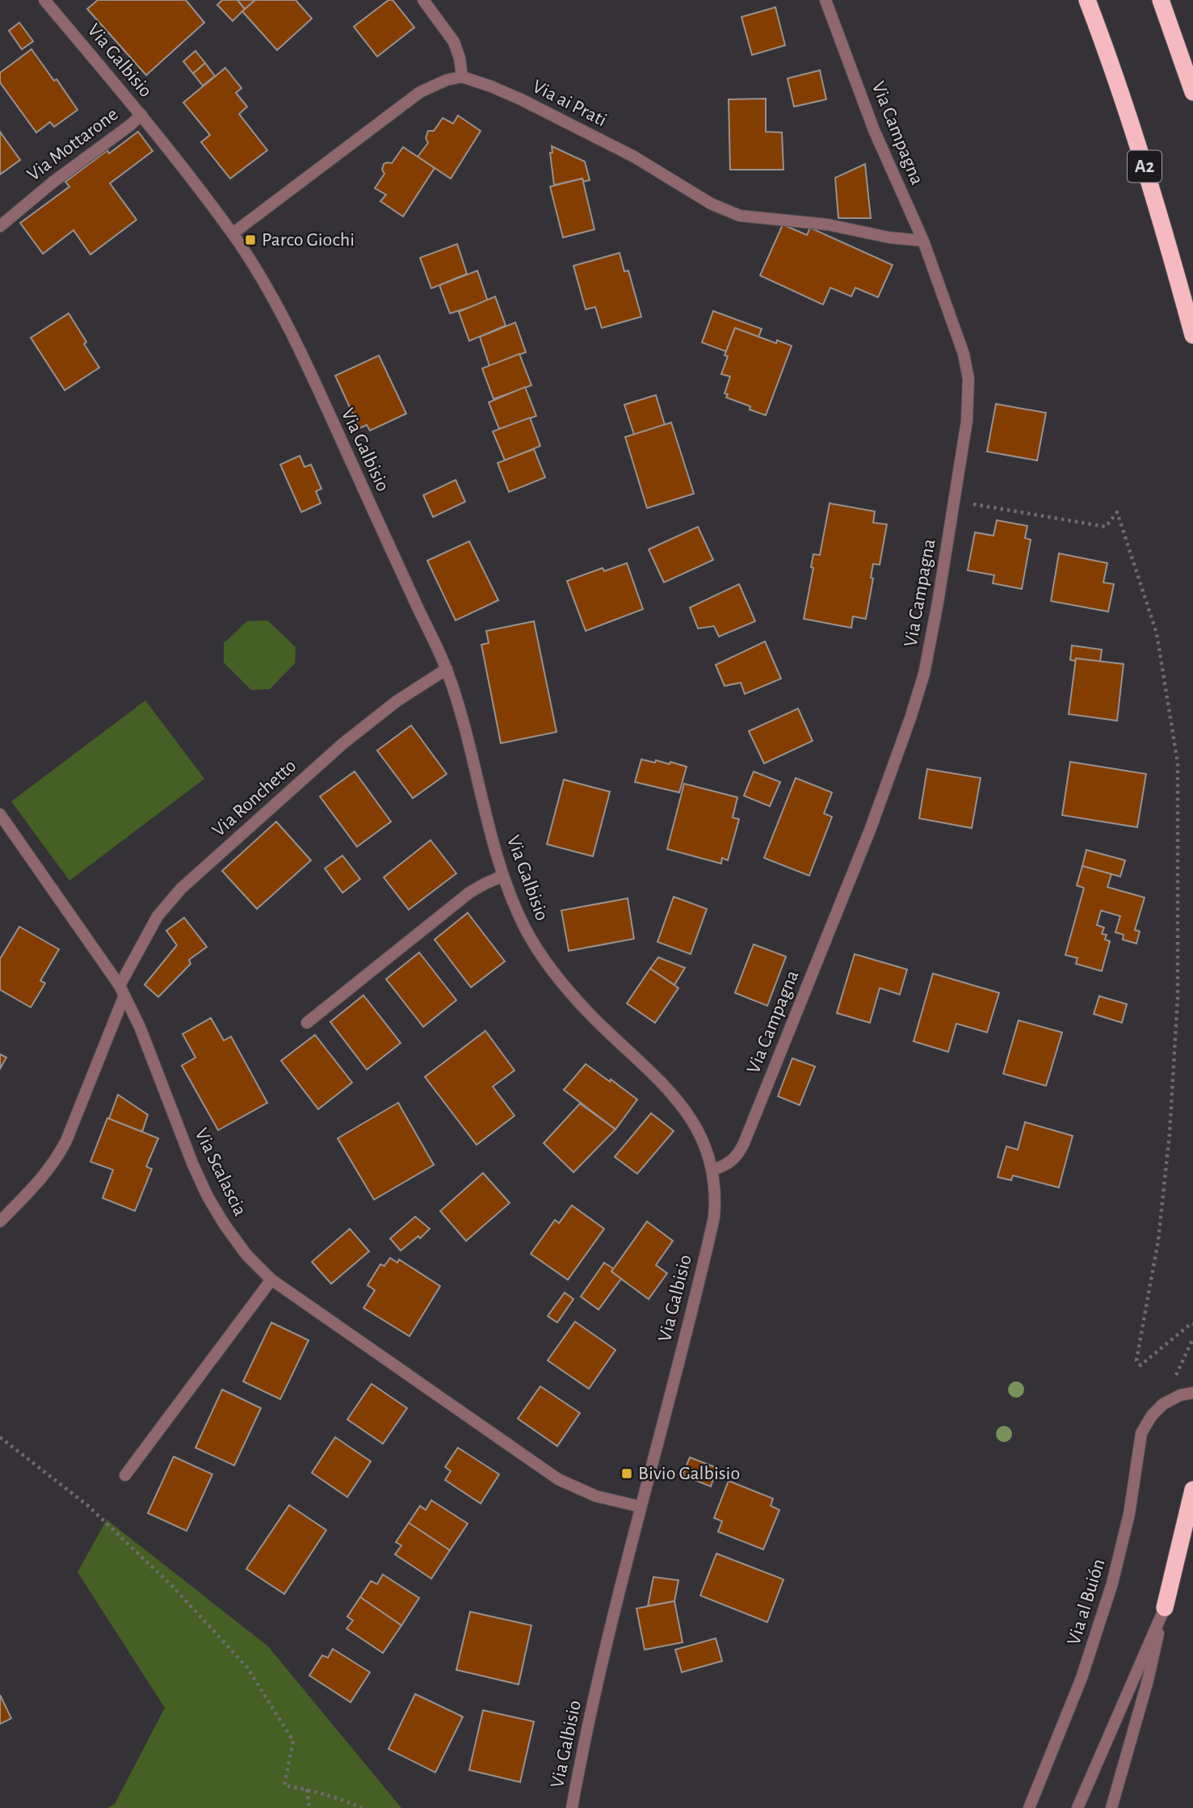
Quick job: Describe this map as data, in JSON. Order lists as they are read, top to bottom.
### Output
{
  "streets": {
    "highway": ["A2"],
    "street": [
      "Via Galbisio",
      "Via ai Prati",
      "Via Campagna",
      "Via Mottarone",
      "Via Ronchetto",
      "Via Scalascia",
      "Via al Buión"
    ]
  },
  "crossings": [
    ["Via Galbisio", "Via Campagna"],
    ["Via Galbisio", "Via Mottarone"],
    ["Via Galbisio", "Via Ronchetto"],
    ["Via Galbisio", "Via Scalascia"],
    ["Via ai Prati", "Via Campagna"],
    ["Via Ronchetto", "Via Scalascia"]
  ],
  "places": {
    "transit": ["Parco Giochi", "Bivio Galbisio"]
  }
}
